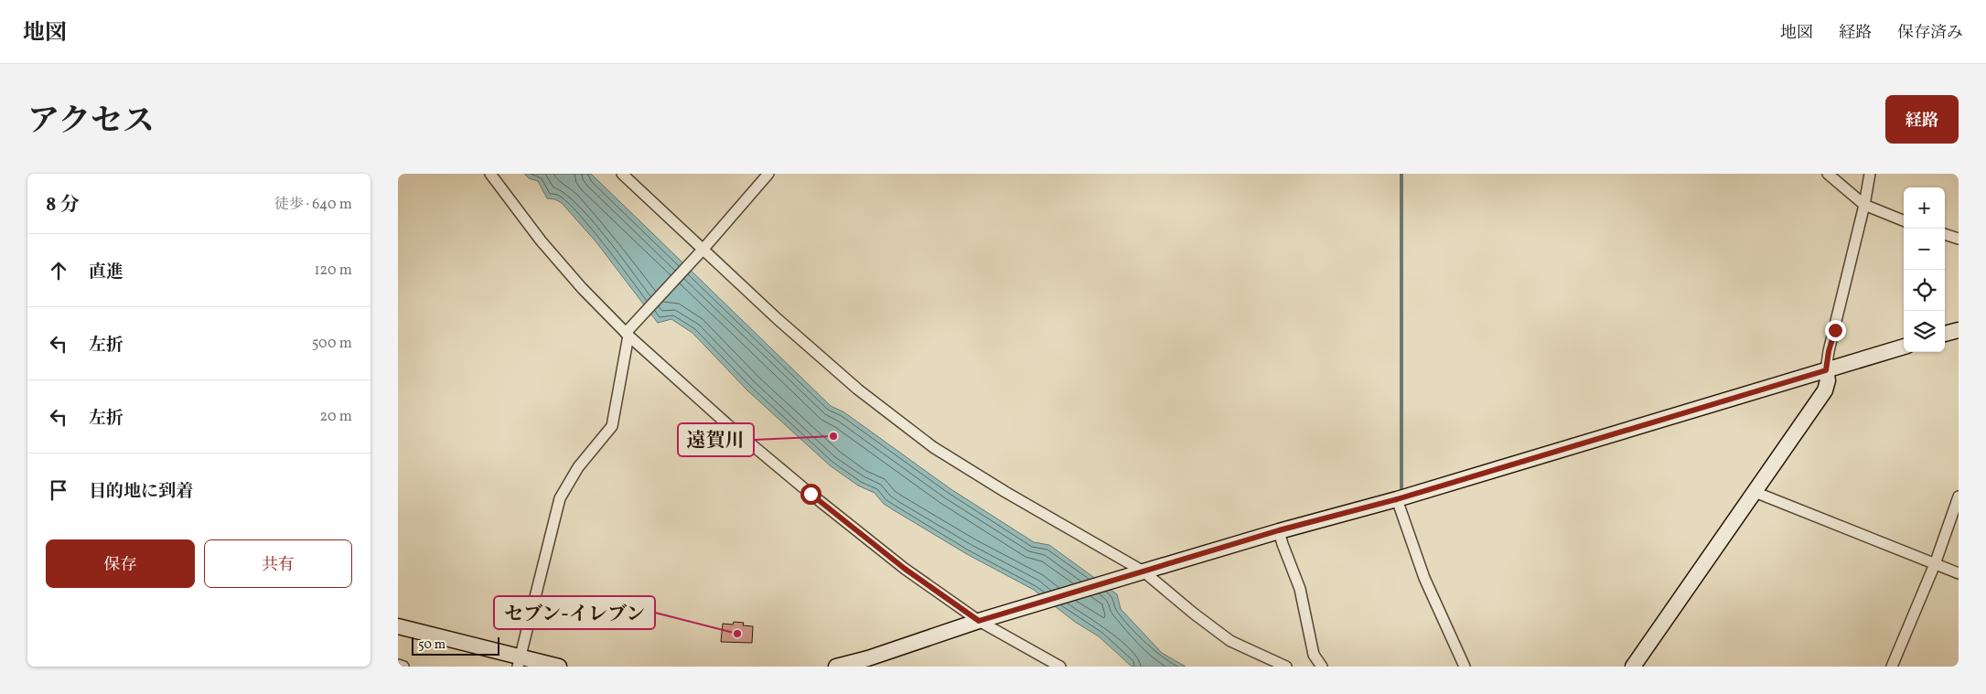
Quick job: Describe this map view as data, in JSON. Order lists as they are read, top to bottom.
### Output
{
  "places": ["遠賀川", "セブン-イレブン"],
  "scale_bar": "50 m",
  "page": {
    "header": "地図",
    "nav": ["地図", "経路", "保存済み"],
    "title": "アクセス",
    "buttons": [
      "経路",
      ["保存", "共有"]
    ],
    "heading": ["8 分", "徒歩 · 640 m"],
    "map_buttons": ["+", "−"],
    "list": [
      ["直進", "120 m"],
      ["左折", "500 m"],
      ["左折", "20 m"],
      "目的地に到着"
    ],
    "scale": "50 m"
  }
}
